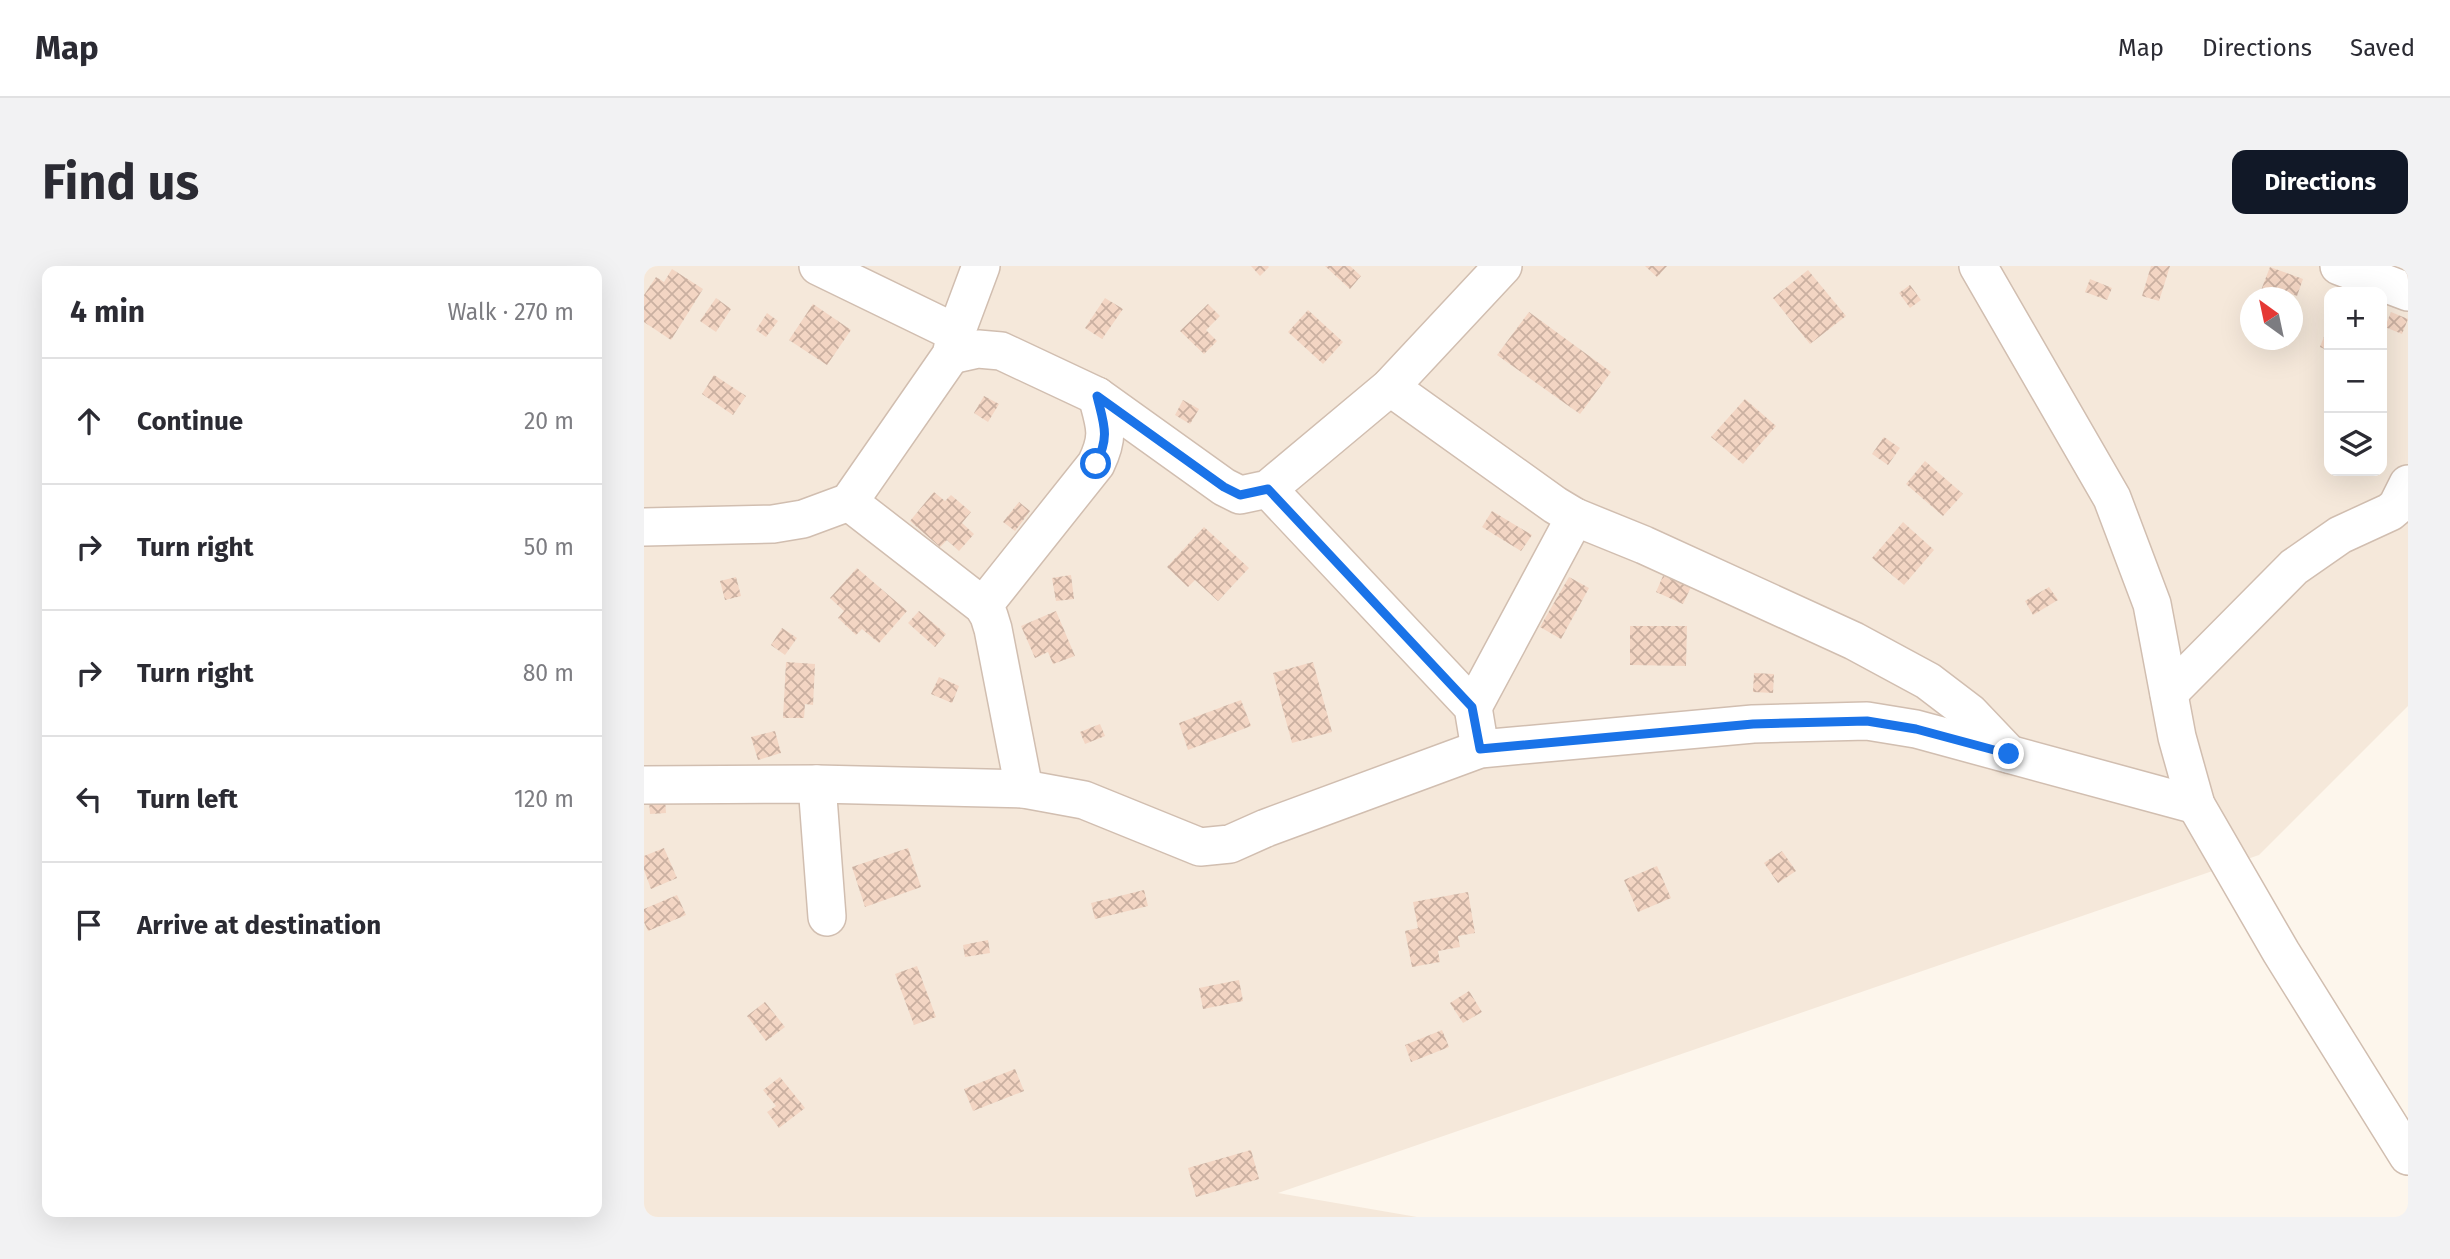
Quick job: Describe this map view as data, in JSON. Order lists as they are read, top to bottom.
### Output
{
  "north": "top left",
  "page": {
    "header": "Map",
    "nav": ["Map", "Directions", "Saved"],
    "buttons": "Directions",
    "title": "Find us",
    "heading": ["4 min", "Walk · 270 m"],
    "map_buttons": ["+", "−"],
    "list": [
      ["Continue", "20 m"],
      ["Turn right", "50 m"],
      ["Turn right", "80 m"],
      ["Turn left", "120 m"],
      "Arrive at destination"
    ]
  }
}
